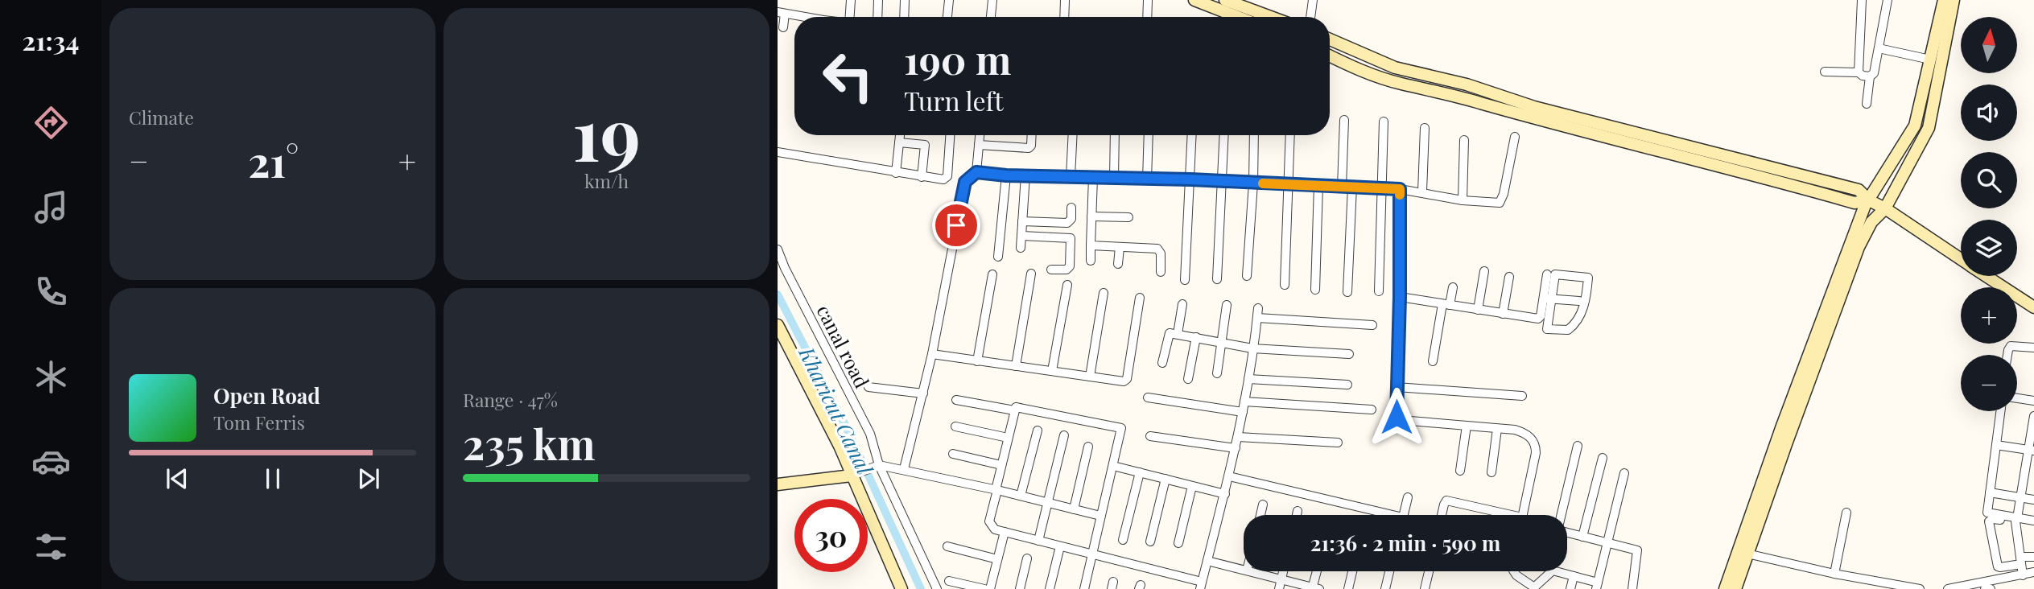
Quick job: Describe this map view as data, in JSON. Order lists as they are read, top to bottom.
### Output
{
  "streets": {
    "street": ["canal road"]
  },
  "water": ["Kharicut Canal"],
  "north": "top",
  "page": {
    "tabs": "21:34",
    "tile": [
      "Climate",
      ["19", "km/h"],
      ["Range · 47%", "235 km"]
    ],
    "map_buttons": ["+", "−"],
    "turn": ["190 m", "Turn left"],
    "heat": ["−", "21°", "+"],
    "song": ["Open Road", "Tom Ferris"],
    "limit": "30",
    "trip": "21:36 · 2 min · 590 m"
  }
}
